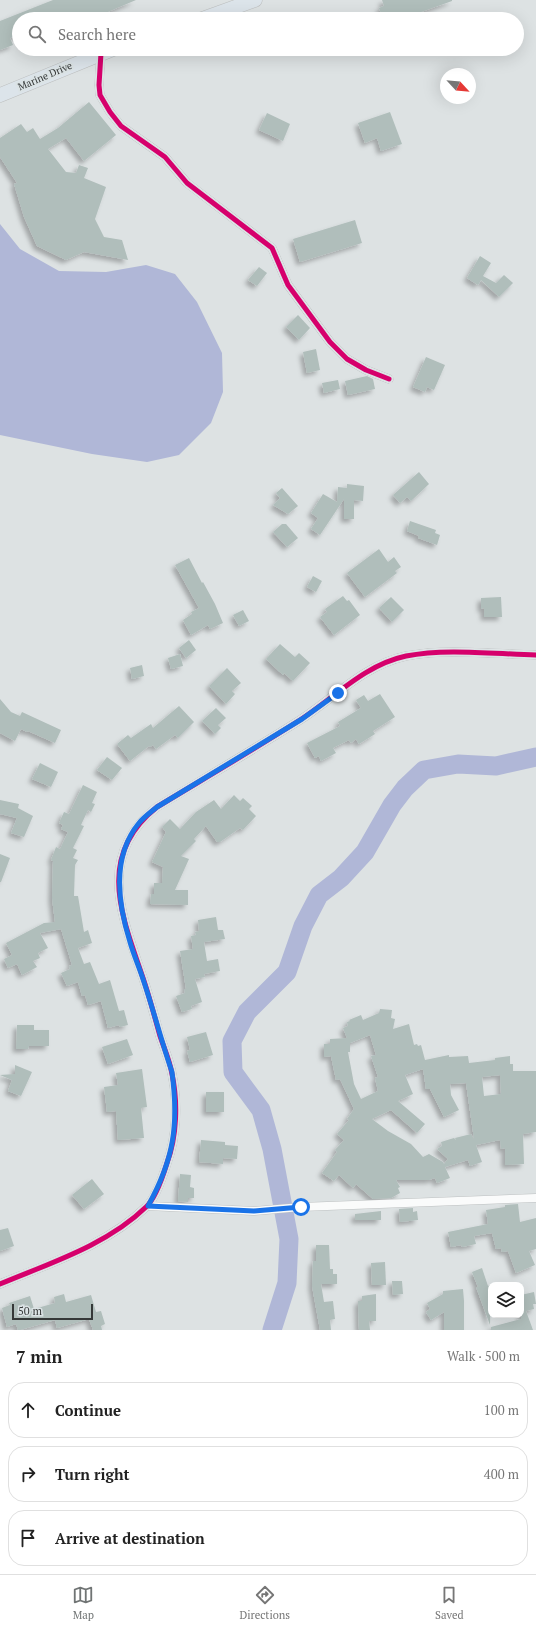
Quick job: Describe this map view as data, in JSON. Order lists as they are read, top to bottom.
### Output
{
  "streets": {
    "highway": ["Marine Drive"]
  },
  "scale_bar": "50 m",
  "north": "bottom right",
  "page": {
    "search": "Search here",
    "scale": "50 m",
    "heading": ["7 min", "Walk · 500 m"],
    "list": [
      ["Continue", "100 m"],
      ["Turn right", "400 m"],
      "Arrive at destination"
    ],
    "nav": ["Map", "Directions", "Saved"]
  }
}
